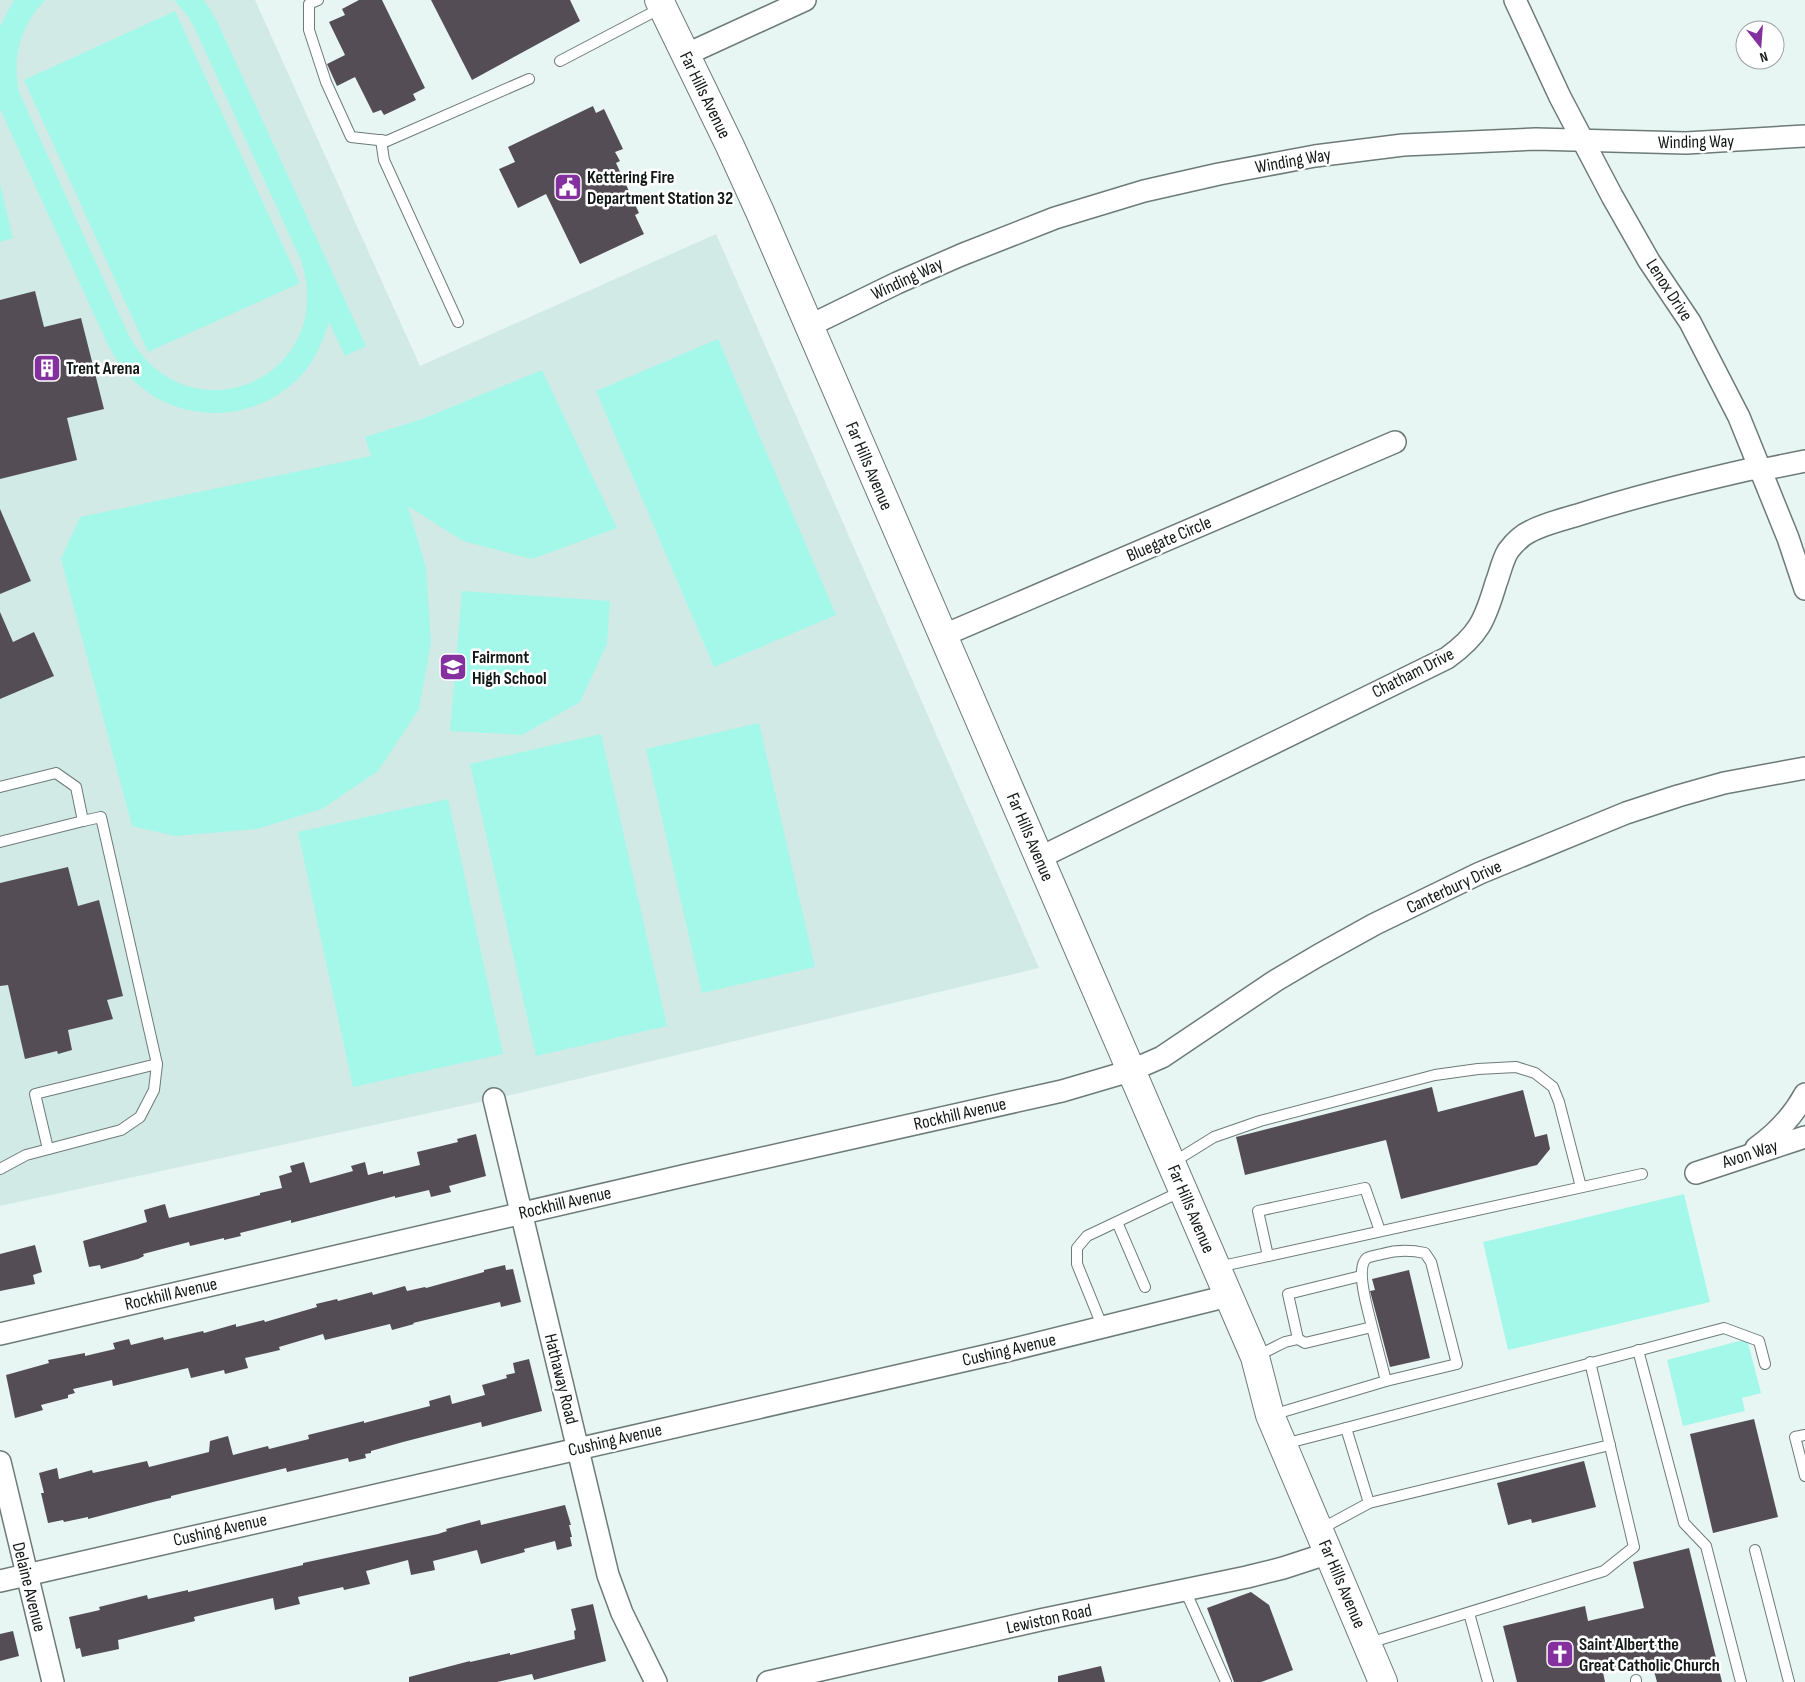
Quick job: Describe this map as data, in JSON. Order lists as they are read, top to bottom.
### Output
{
  "streets": {
    "main road": ["Far Hills Avenue"],
    "street": [
      "Winding Way",
      "Lenox Drive",
      "Bluegate Circle",
      "Chatham Drive",
      "Canterbury Drive",
      "Rockhill Avenue",
      "Avon Way",
      "Cushing Avenue",
      "Hathaway Road",
      "Delaine Avenue",
      "Lewiston Road"
    ]
  },
  "crossings": [
    ["Far Hills Avenue", "Winding Way"],
    ["Far Hills Avenue", "Bluegate Circle"],
    ["Far Hills Avenue", "Chatham Drive"],
    ["Far Hills Avenue", "Canterbury Drive"],
    ["Far Hills Avenue", "Rockhill Avenue"],
    ["Far Hills Avenue", "Cushing Avenue"],
    ["Far Hills Avenue", "Lewiston Road"],
    ["Winding Way", "Lenox Drive"],
    ["Lenox Drive", "Chatham Drive"],
    ["Canterbury Drive", "Rockhill Avenue"],
    ["Rockhill Avenue", "Hathaway Road"],
    ["Cushing Avenue", "Hathaway Road"],
    ["Cushing Avenue", "Delaine Avenue"]
  ],
  "places": {
    "public building": ["Kettering Fire Department Station 32"],
    "building": ["Trent Arena"],
    "school or university": ["Fairmont High School"],
    "church": ["Saint Albert the Great Catholic Church"]
  },
  "north": "bottom"
}
